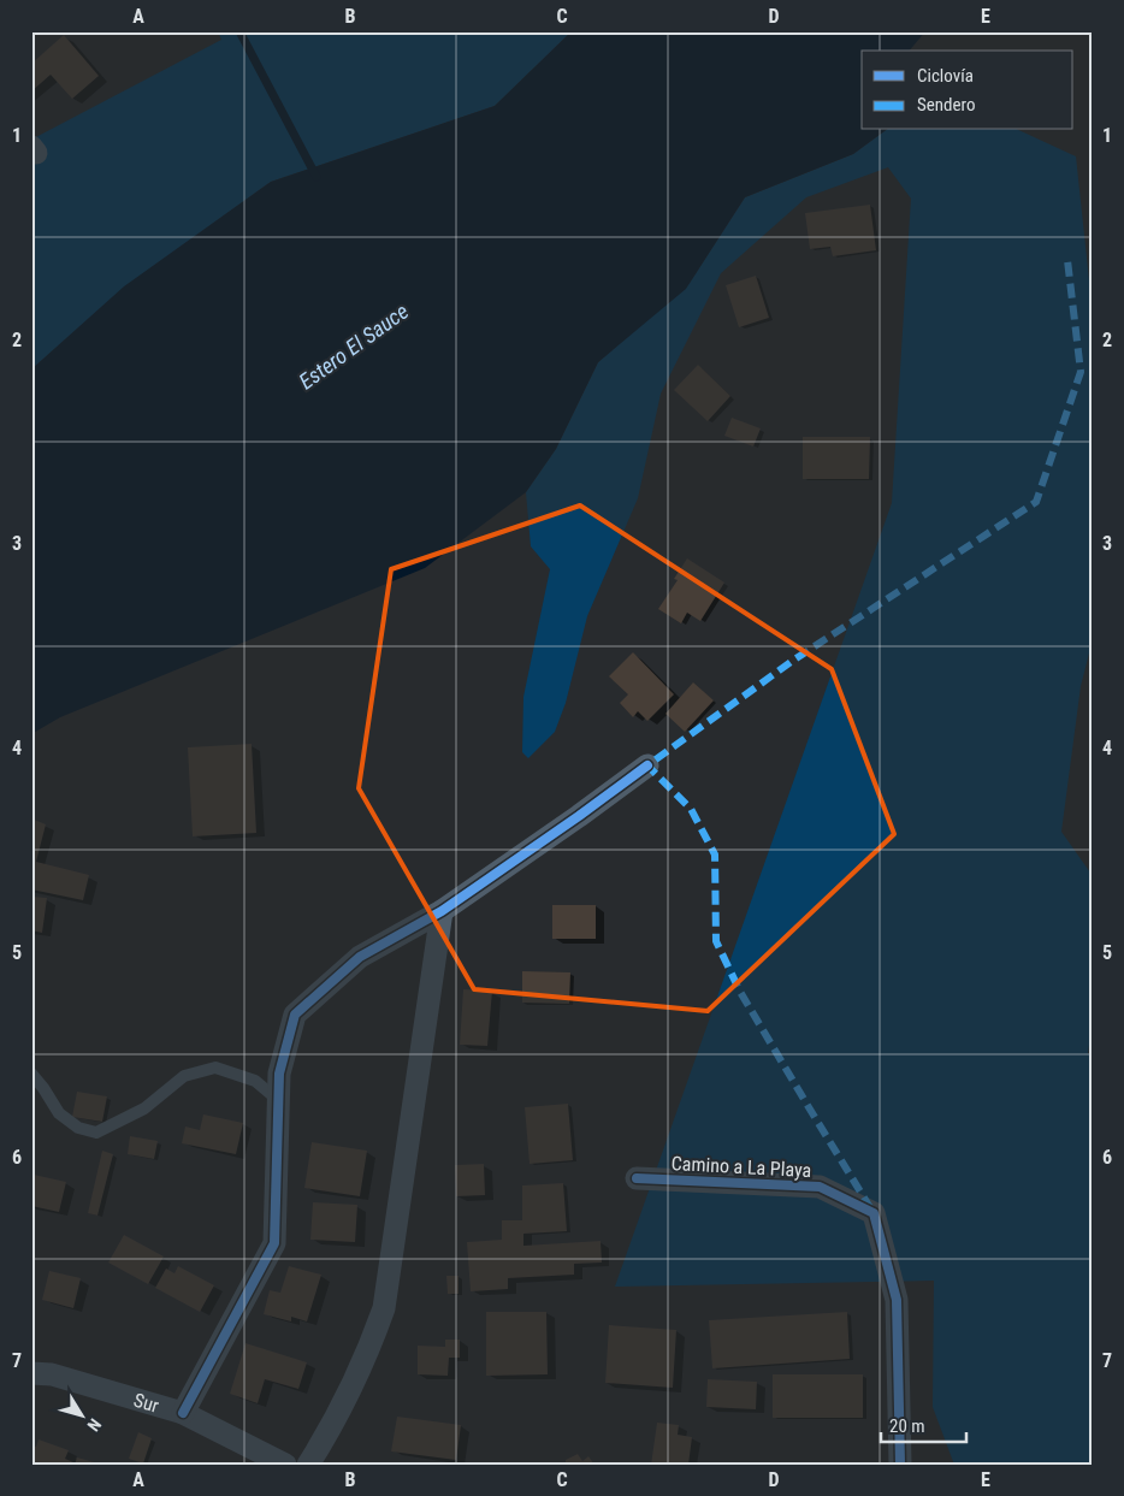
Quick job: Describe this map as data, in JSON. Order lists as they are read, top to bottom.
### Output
{
  "streets": {
    "street": ["Camino a La Playa", "Sur"]
  },
  "water": ["Estero El Sauce"],
  "legend": ["Ciclovía", "Sendero"],
  "scale_bar": "20 m",
  "north": "bottom right",
  "grid": {
    "columns": [
      "A",
      "B",
      "C",
      "D",
      "E"
    ],
    "rows": [
      "1",
      "2",
      "3",
      "4",
      "5",
      "6",
      "7"
    ]
  }
}
